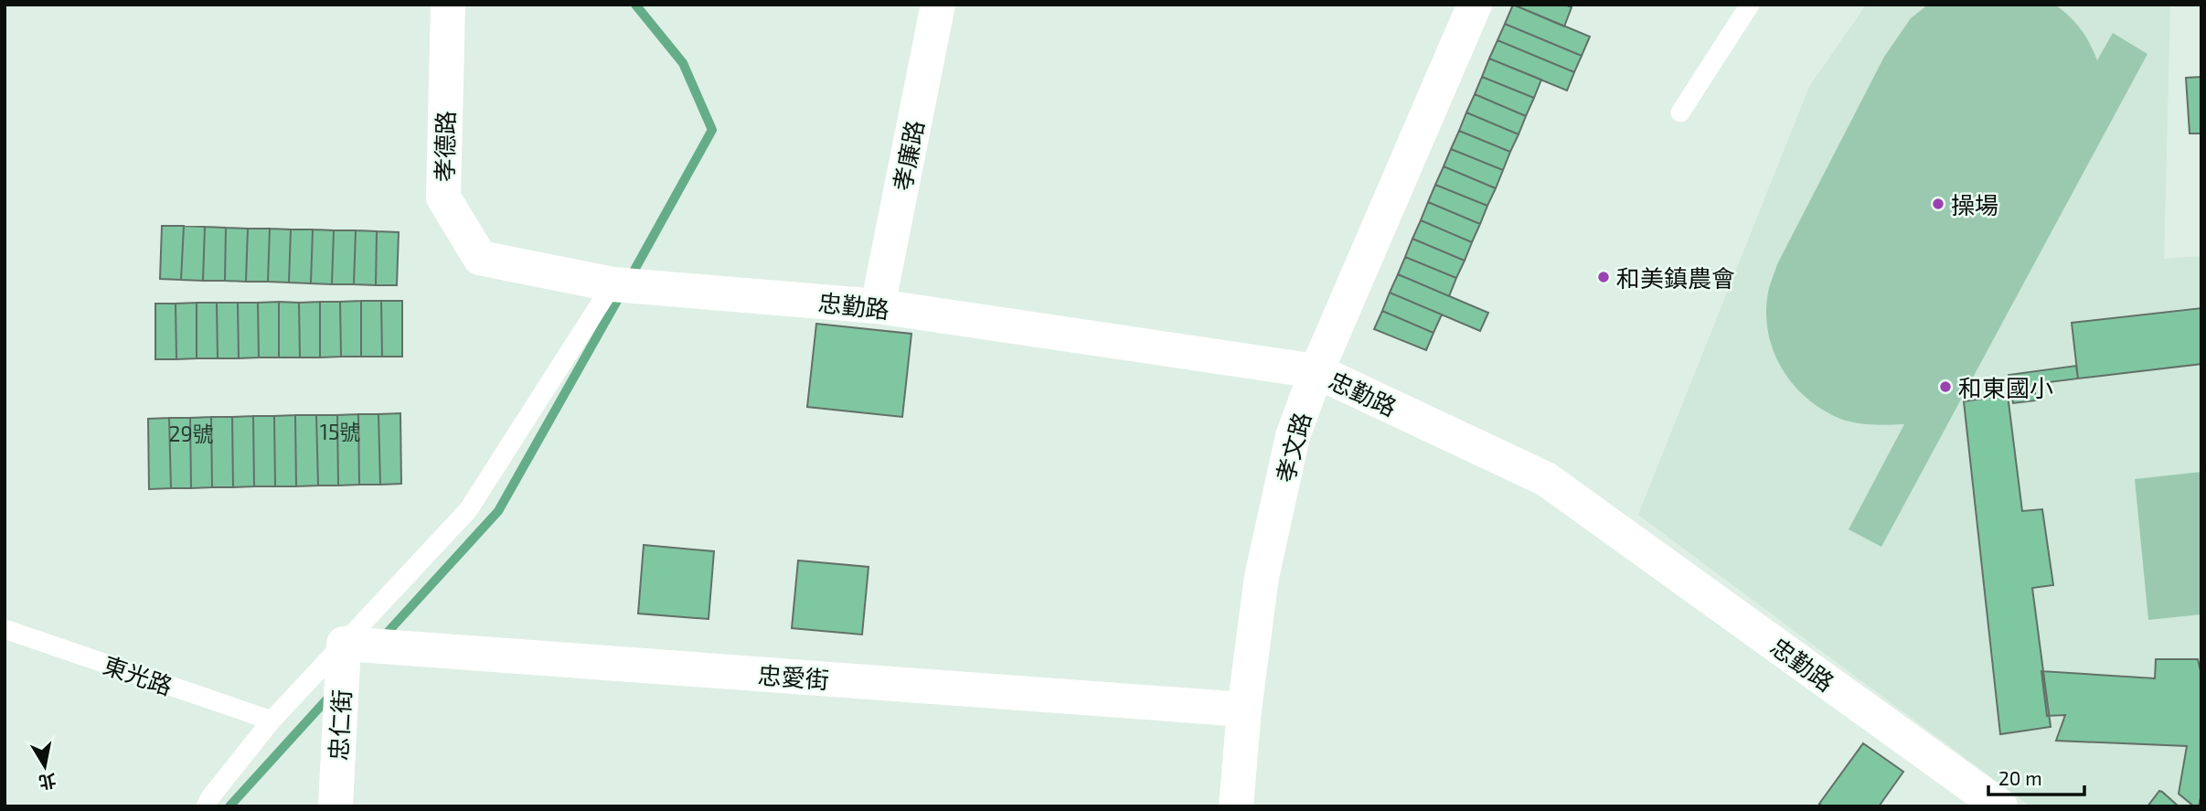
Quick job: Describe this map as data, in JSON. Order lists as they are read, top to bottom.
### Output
{
  "streets": {
    "street": [
      "孝德路",
      "孝廉路",
      "忠勤路",
      "孝文路",
      "忠愛街",
      "忠仁街"
    ],
    "lane": ["東光路"]
  },
  "crossings": [
    ["孝德路", "忠勤路"],
    ["孝廉路", "忠勤路"],
    ["忠勤路", "孝文路"],
    ["孝文路", "忠愛街"],
    ["忠愛街", "忠仁街"]
  ],
  "places": ["操場", "和美鎮農會", "和東國小"],
  "house_numbers": ["15號", "29號"],
  "scale_bar": "20 m",
  "north": "bottom"
}
